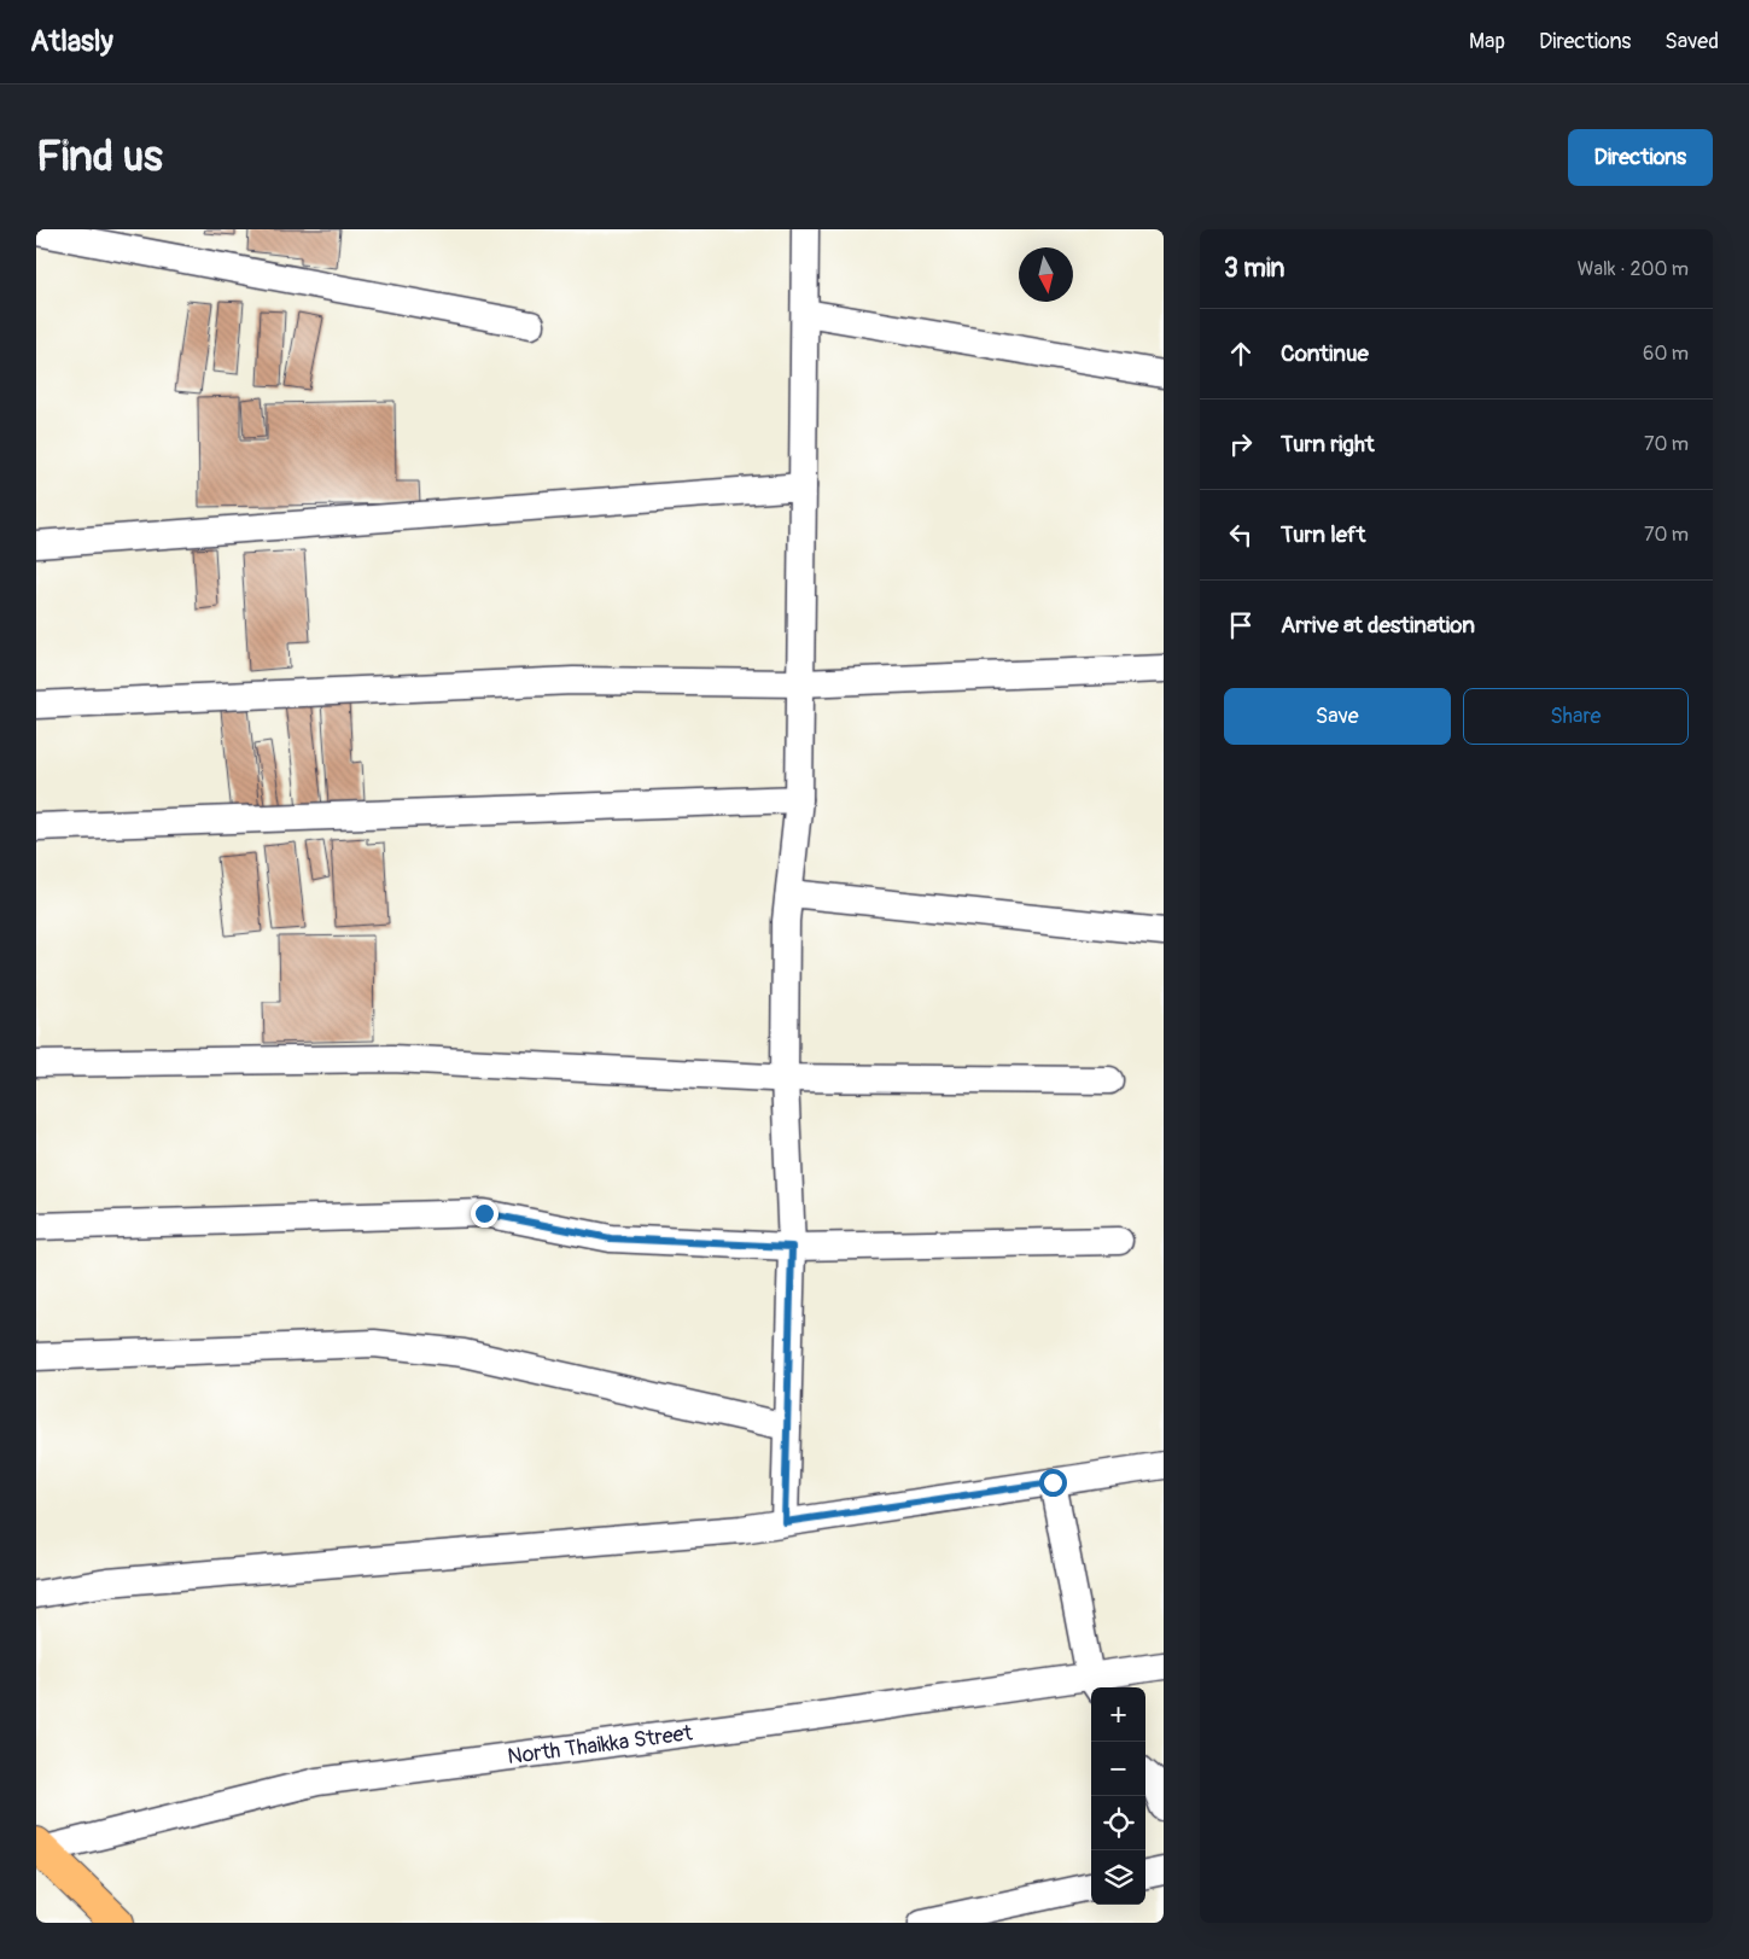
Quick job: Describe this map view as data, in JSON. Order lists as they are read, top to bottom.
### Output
{
  "streets": {
    "street": ["North Thaikka Street"]
  },
  "north": "bottom",
  "page": {
    "header": "Atlasly",
    "nav": ["Map", "Directions", "Saved"],
    "buttons": [
      "Directions",
      ["Save", "Share"]
    ],
    "title": "Find us",
    "heading": ["3 min", "Walk · 200 m"],
    "list": [
      ["Continue", "60 m"],
      ["Turn right", "70 m"],
      ["Turn left", "70 m"],
      "Arrive at destination"
    ],
    "map_buttons": ["+", "−"]
  }
}
